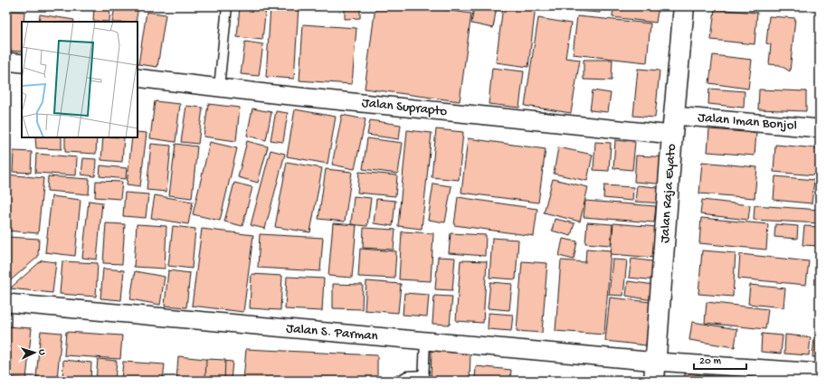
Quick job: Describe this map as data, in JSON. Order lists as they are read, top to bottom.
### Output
{
  "streets": {
    "main road": ["Jalan Raja Eyato"],
    "street": ["Jalan Suprapto", "Jalan Iman Bonjol", "Jalan S. Parman"]
  },
  "crossings": [
    ["Jalan Suprapto", "Jalan Iman Bonjol"],
    ["Jalan Suprapto", "Jalan Raja Eyato"],
    ["Jalan Iman Bonjol", "Jalan Raja Eyato"],
    ["Jalan Raja Eyato", "Jalan S. Parman"]
  ],
  "scale_bar": "20 m",
  "north": "right"
}
